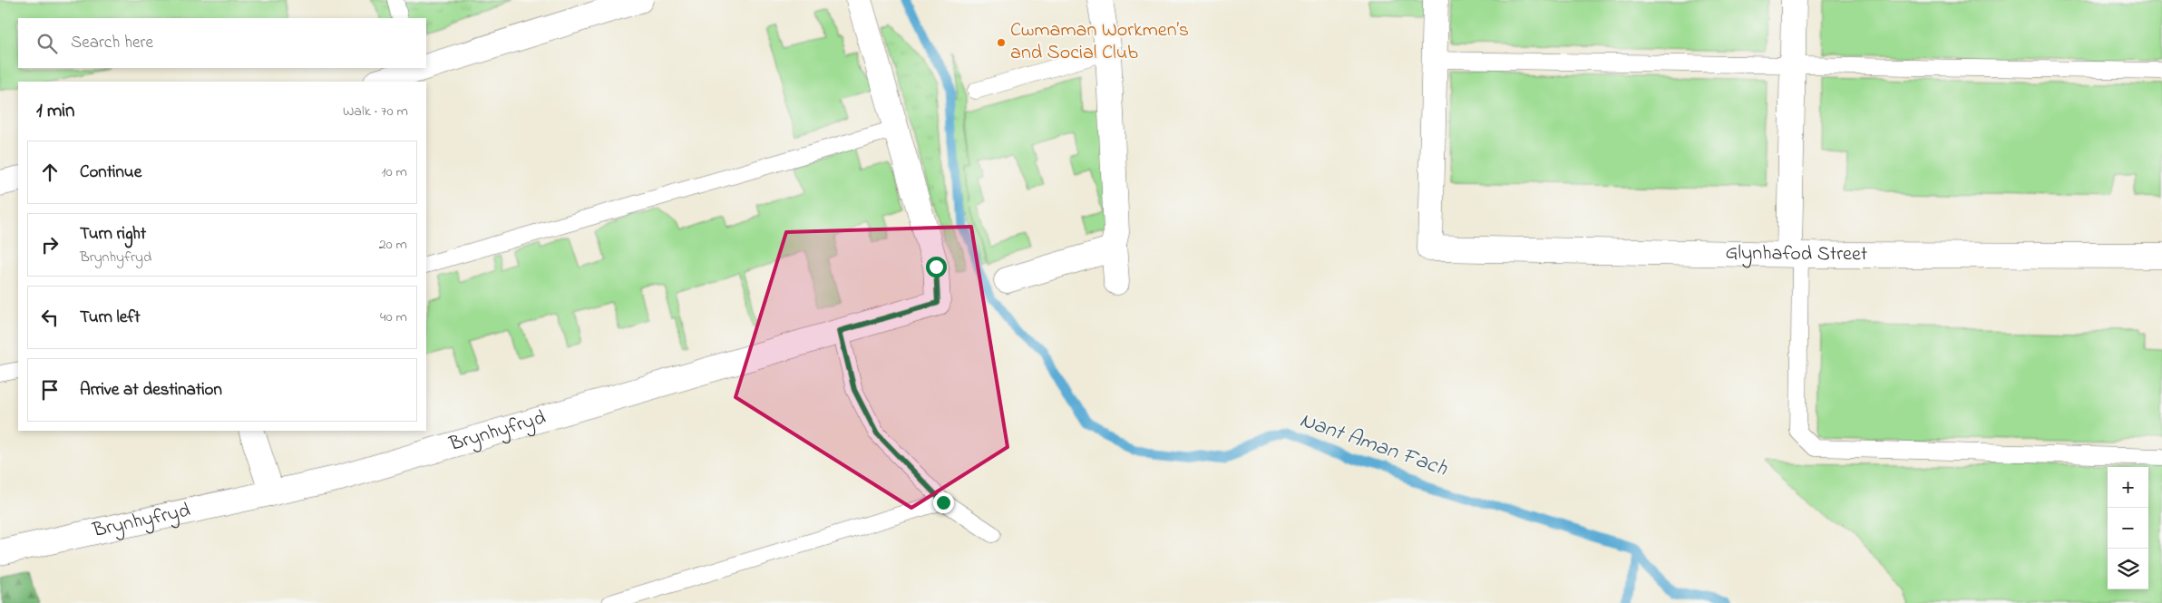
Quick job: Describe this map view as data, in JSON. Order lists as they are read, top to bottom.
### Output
{
  "streets": {
    "street": ["Glynhafod Street", "Brynhyfryd"]
  },
  "water": ["Nant Aman Fach"],
  "places": ["Cwmaman Workmen’s and Social Club"],
  "page": {
    "search": "Search here",
    "heading": ["1 min", "Walk · 70 m"],
    "list": [
      ["Continue", "10 m"],
      ["Turn right", "Brynhyfryd", "20 m"],
      ["Turn left", "40 m"],
      "Arrive at destination"
    ],
    "map_buttons": ["+", "−"]
  }
}
